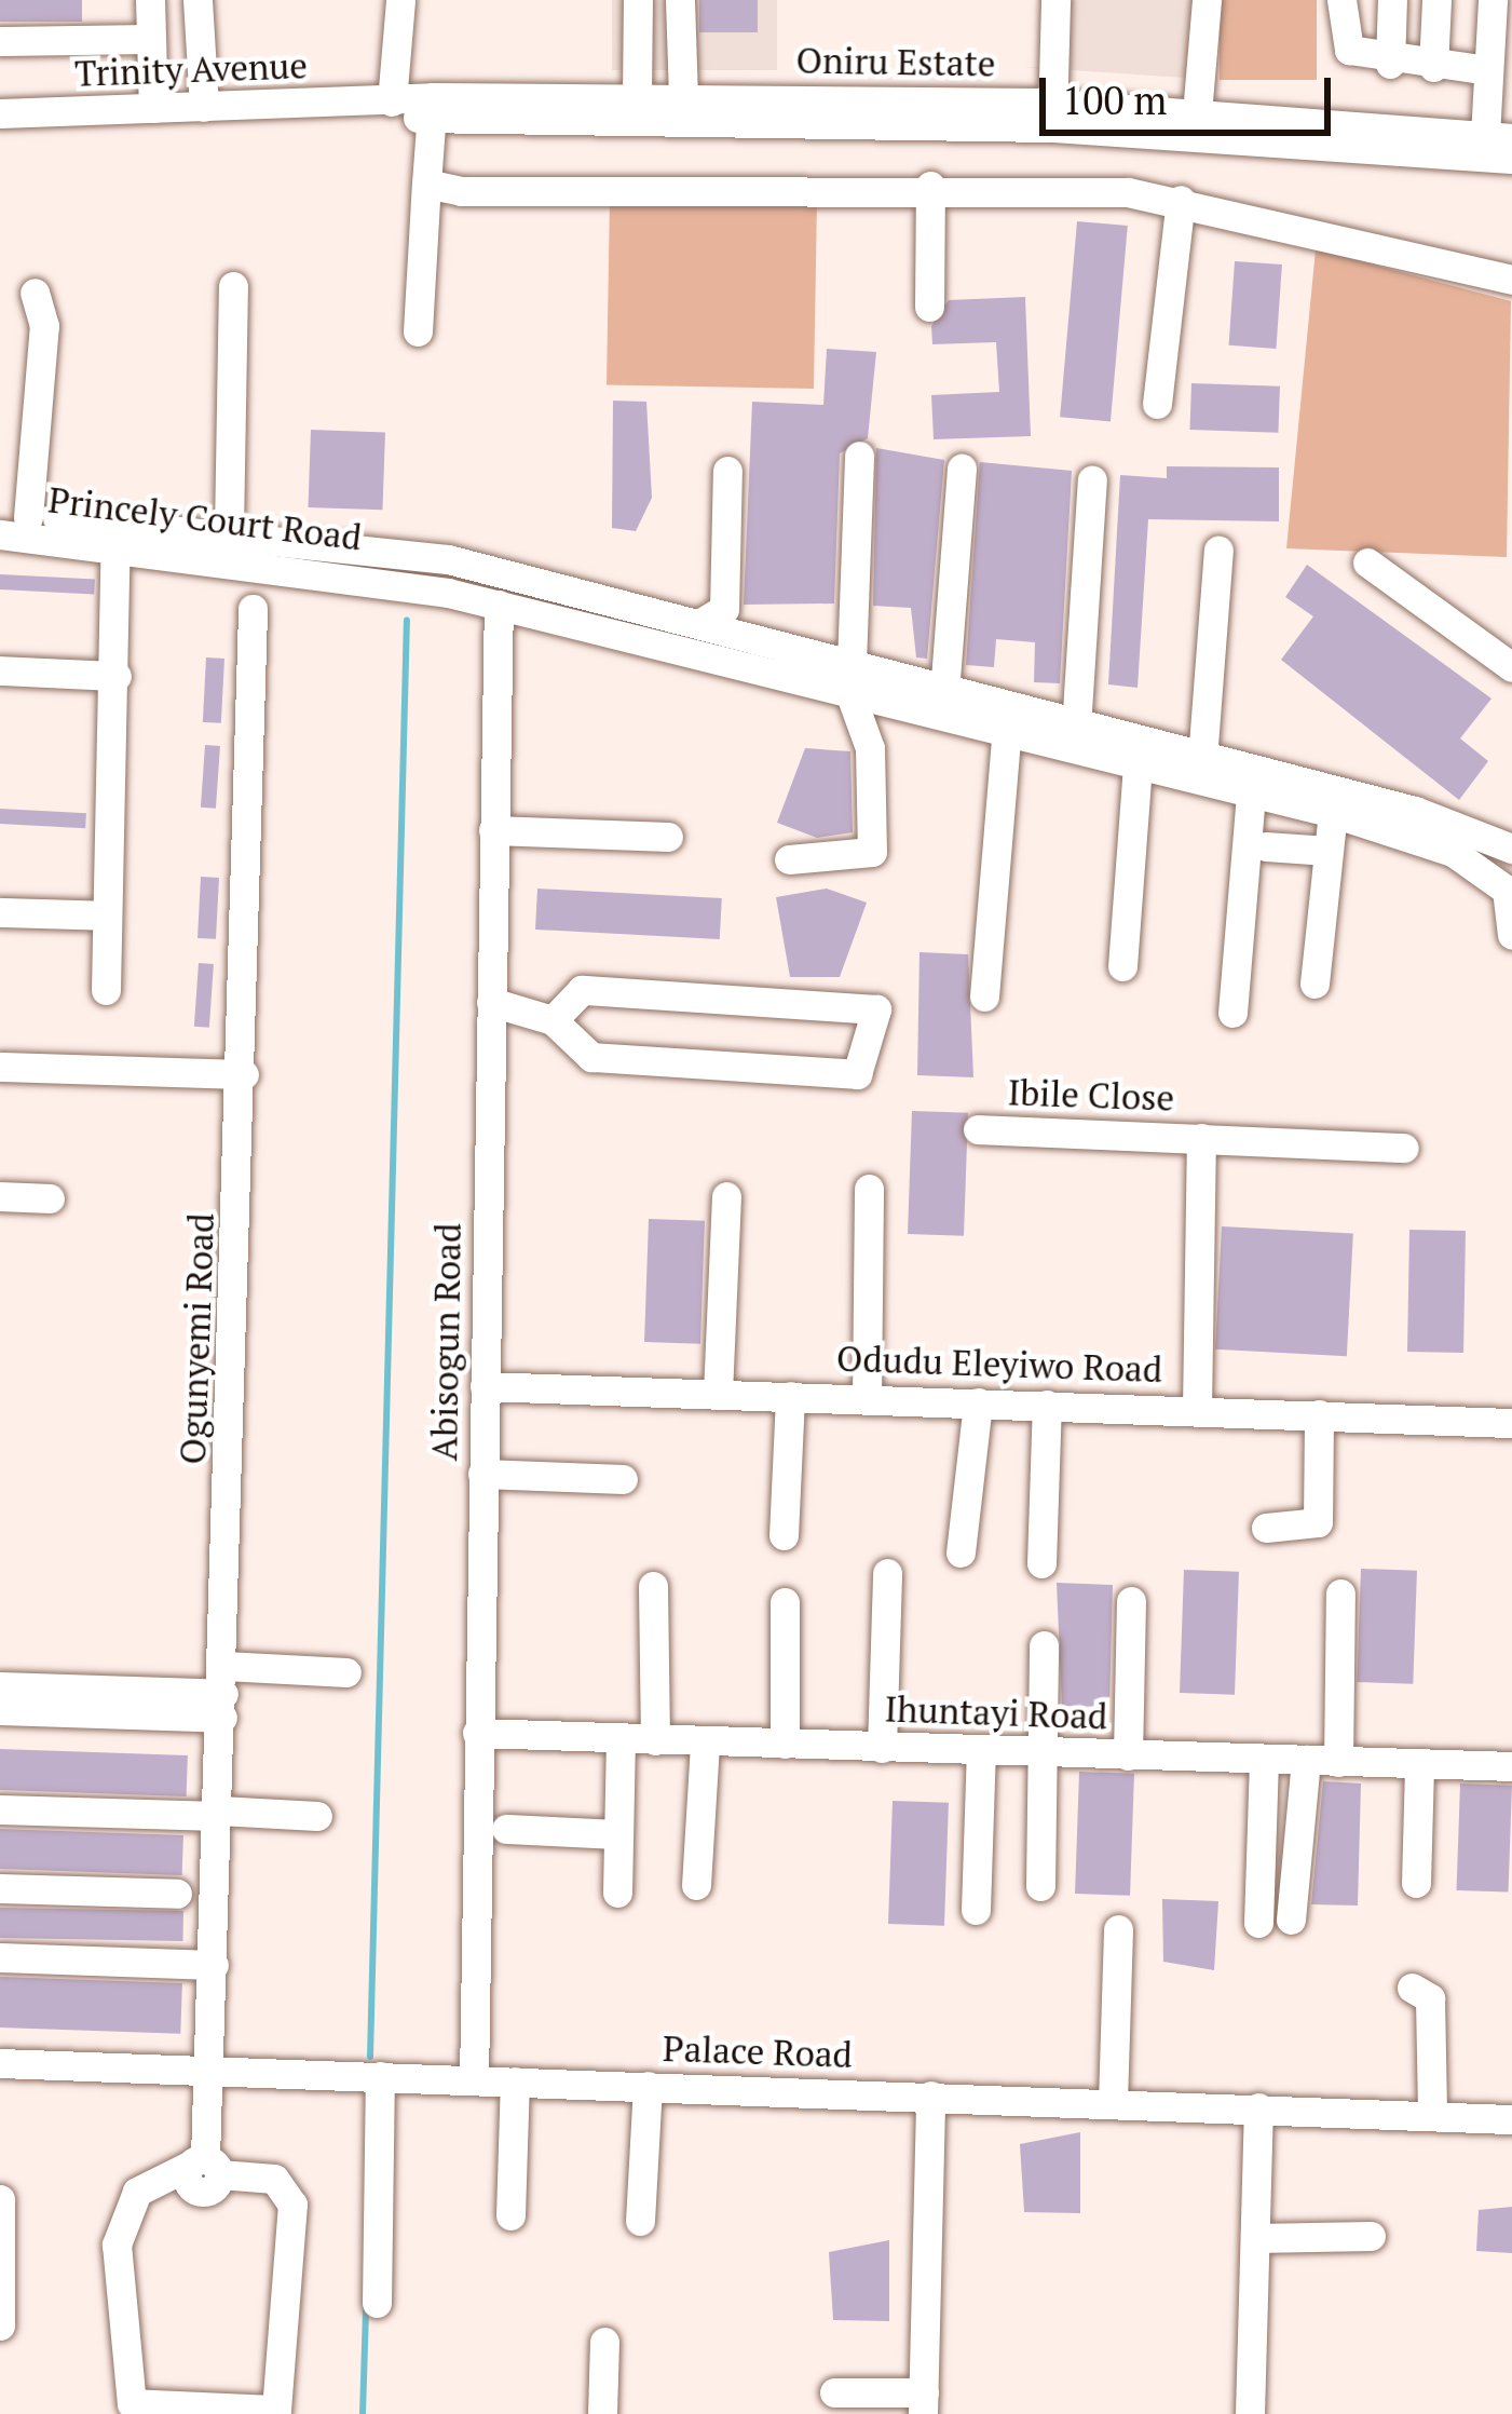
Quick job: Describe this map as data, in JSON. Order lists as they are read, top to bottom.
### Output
{
  "streets": {
    "street": [
      "Oniru Estate",
      "Trinity Avenue",
      "Princely Court Road",
      "Ibile Close",
      "Ogunyemi Road",
      "Abisogun Road",
      "Odudu Eleyiwo Road",
      "Ihuntayi Road",
      "Palace Road"
    ]
  },
  "crossings": [
    ["Oniru Estate", "Trinity Avenue"],
    ["Princely Court Road", "Abisogun Road"],
    ["Ibile Close", "Odudu Eleyiwo Road"],
    ["Ogunyemi Road", "Palace Road"],
    ["Abisogun Road", "Odudu Eleyiwo Road"],
    ["Abisogun Road", "Ihuntayi Road"],
    ["Abisogun Road", "Palace Road"]
  ],
  "scale_bar": "100 m"
}
